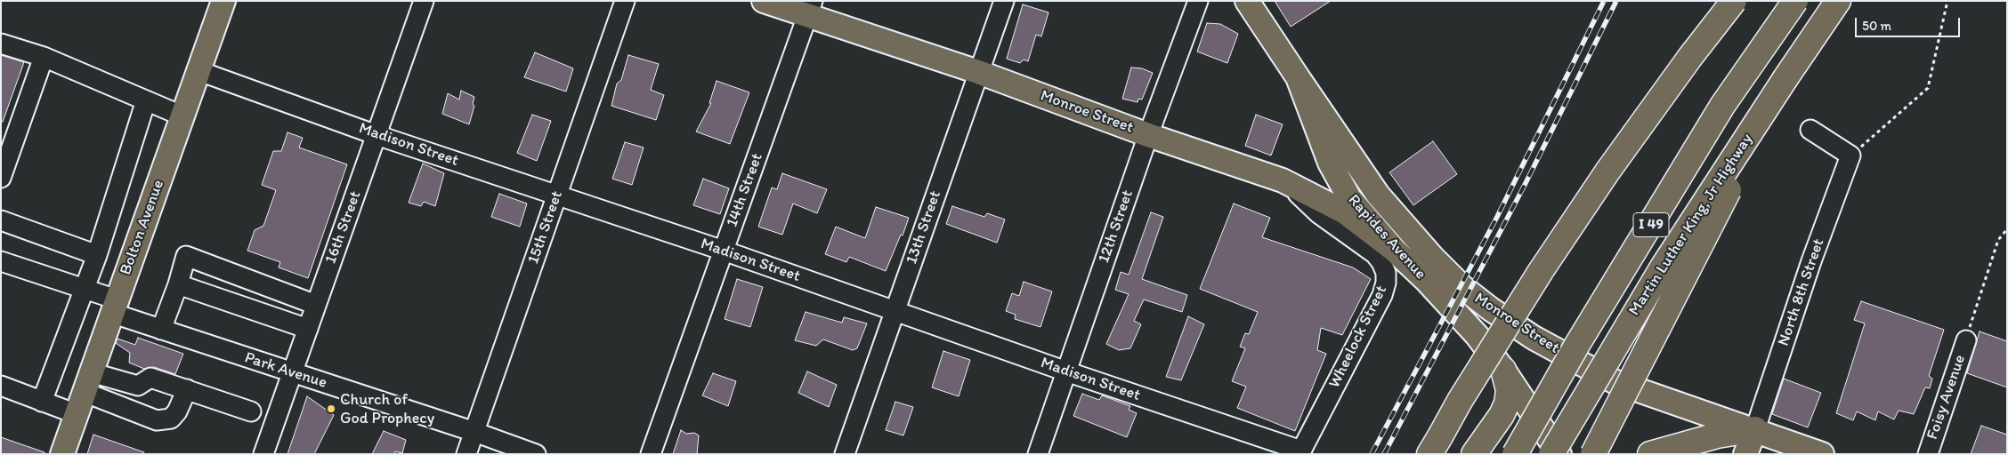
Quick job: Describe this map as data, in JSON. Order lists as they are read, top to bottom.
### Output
{
  "streets": {
    "highway": ["I 49", "Martin Luther King, Jr Highway"],
    "main road": ["Monroe Street", "Bolton Avenue", "Rapides Avenue"],
    "street": [
      "Madison Street",
      "14th Street",
      "12th Street",
      "16th Street",
      "15th Street",
      "13th Street",
      "North 8th Street",
      "Wheelock Street",
      "Park Avenue",
      "Foisy Avenue"
    ]
  },
  "crossings": [
    ["Monroe Street", "14th Street"],
    ["Monroe Street", "12th Street"],
    ["Monroe Street", "13th Street"],
    ["Monroe Street", "Rapides Avenue"],
    ["Monroe Street", "North 8th Street"],
    ["Monroe Street", "Wheelock Street"],
    ["Madison Street", "14th Street"],
    ["Madison Street", "12th Street"],
    ["Madison Street", "Bolton Avenue"],
    ["Madison Street", "16th Street"],
    ["Madison Street", "15th Street"],
    ["Madison Street", "13th Street"],
    ["Madison Street", "Wheelock Street"],
    ["Bolton Avenue", "Park Avenue"],
    ["16th Street", "Park Avenue"],
    ["15th Street", "Park Avenue"]
  ],
  "places": ["Church of God Prophecy"],
  "scale_bar": "50 m"
}
